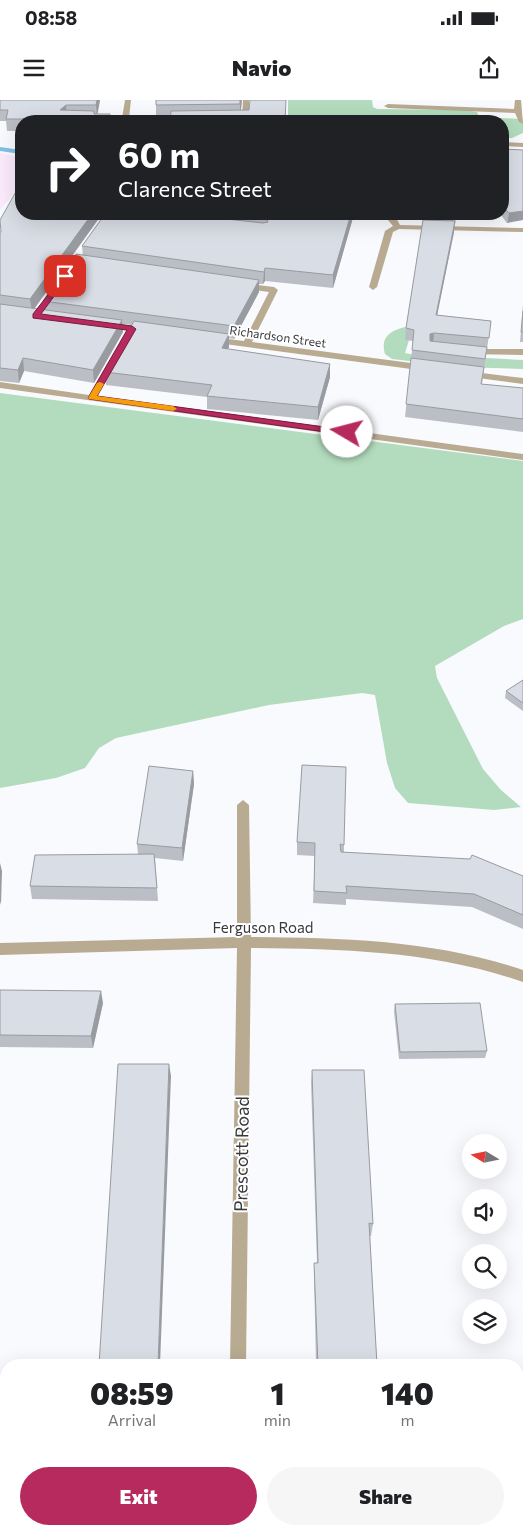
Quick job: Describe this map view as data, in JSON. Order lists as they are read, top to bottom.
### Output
{
  "streets": {
    "street": ["Richardson Street", "Ferguson Road", "Prescott Road"]
  },
  "crossings": [
    ["Ferguson Road", "Prescott Road"]
  ],
  "north": "left",
  "page": {
    "status": "08:58",
    "header": "Navio",
    "turn": ["60 m", "Clarence Street"],
    "eta": [
      "08:59",
      "Arrival",
      "1",
      "min",
      "140",
      "m"
    ],
    "buttons": ["Exit", "Share"]
  }
}
